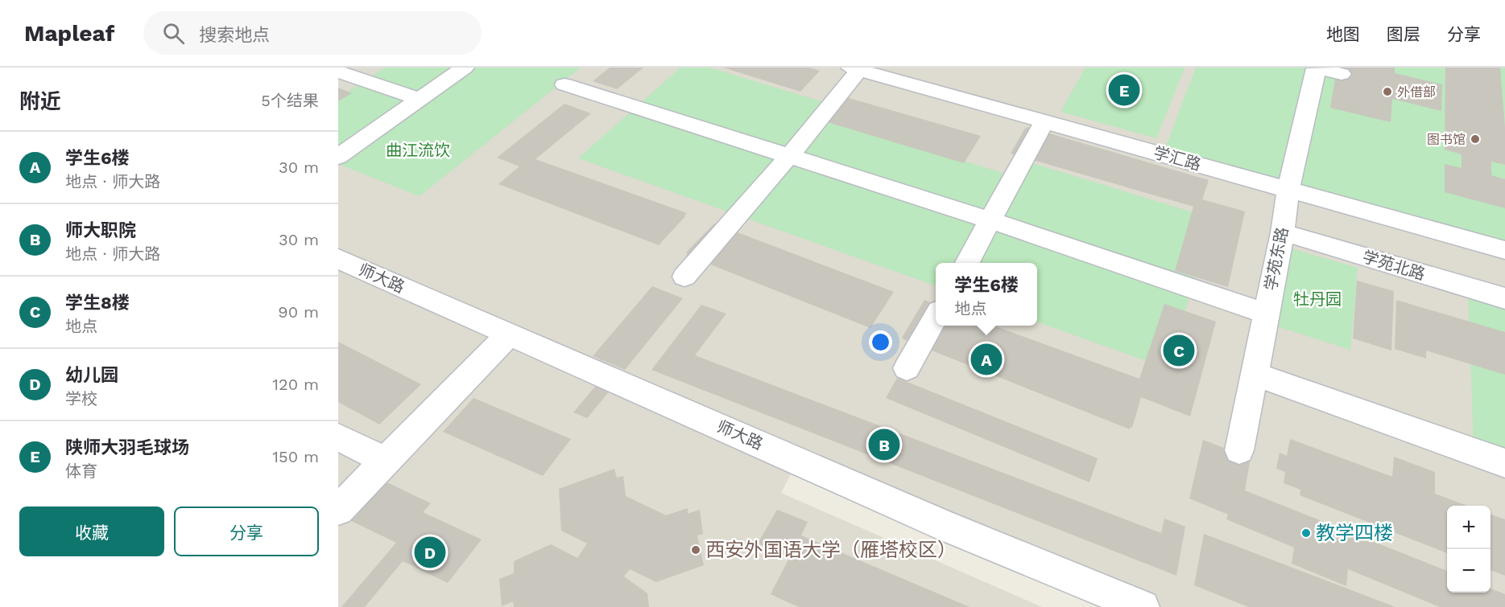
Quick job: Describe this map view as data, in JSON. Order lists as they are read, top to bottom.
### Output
{
  "streets": {
    "street": [
      "学汇路",
      "学苑东路",
      "学苑北路",
      "师大路"
    ]
  },
  "crossings": [
    ["学汇路", "学苑东路"],
    ["学苑东路", "学苑北路"]
  ],
  "parks": ["曲江流饮", "牡丹园"],
  "places": [
    "外借部",
    "图书馆",
    "教学四楼",
    "西安外国语大学（雁塔校区）"
  ],
  "page": {
    "header": "Mapleaf",
    "search": "搜索地点",
    "nav": ["地图", "图层", "分享"],
    "heading": ["附近", "5个结果"],
    "pins": [
      "E",
      "C",
      "A",
      "B",
      "D"
    ],
    "list": [
      {
        "mark": "A",
        "name": "学生6楼",
        "note": "地点 · 师大路",
        "value": "30 m"
      },
      {
        "mark": "B",
        "name": "师大职院",
        "note": "地点 · 师大路",
        "value": "30 m"
      },
      {
        "mark": "C",
        "name": "学生8楼",
        "note": "地点",
        "value": "90 m"
      },
      {
        "mark": "D",
        "name": "幼儿园",
        "note": "学校",
        "value": "120 m"
      },
      {
        "mark": "E",
        "name": "陕师大羽毛球场",
        "note": "体育",
        "value": "150 m"
      }
    ],
    "popup": ["学生6楼", "地点"],
    "buttons": ["收藏", "分享"],
    "map_buttons": ["+", "−"]
  }
}
